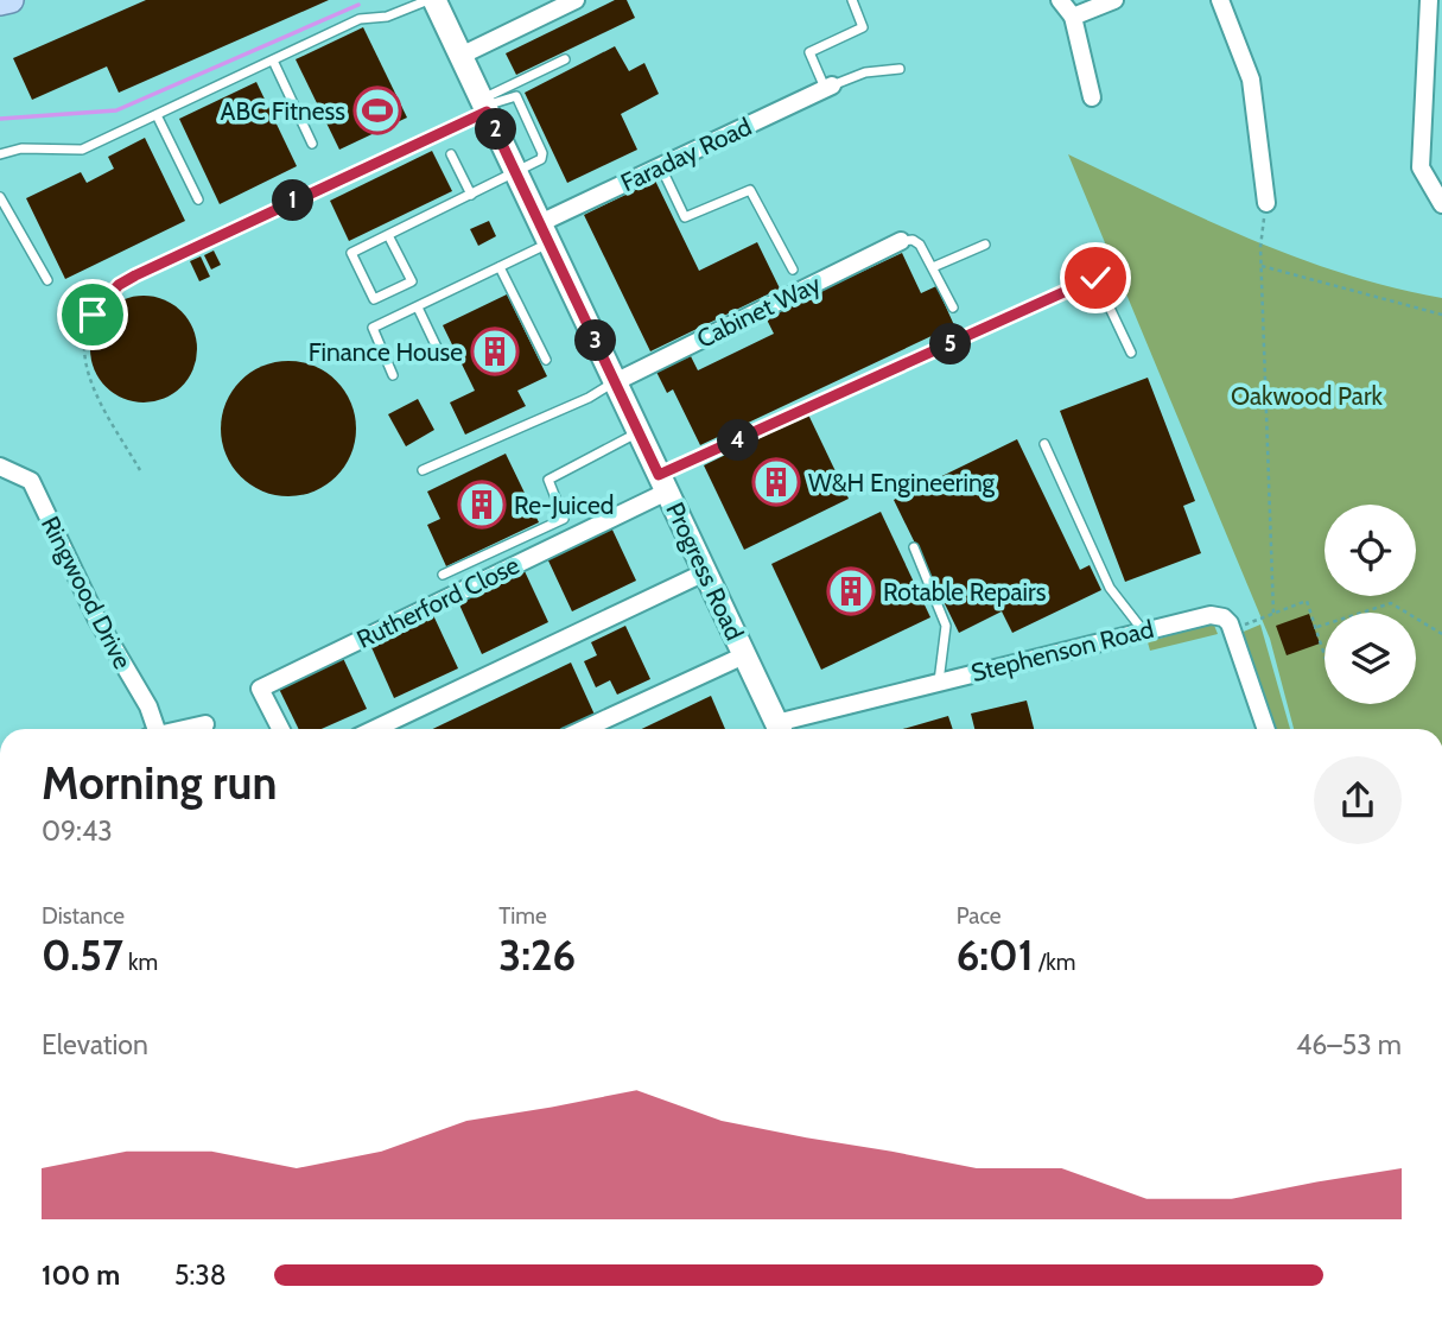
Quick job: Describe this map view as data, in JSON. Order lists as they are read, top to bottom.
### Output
{
  "streets": {
    "street": [
      "Faraday Road",
      "Cabinet Way",
      "Progress Road",
      "Ringwood Drive",
      "Rutherford Close",
      "Stephenson Road"
    ]
  },
  "crossings": [
    ["Faraday Road", "Progress Road"],
    ["Cabinet Way", "Progress Road"],
    ["Progress Road", "Rutherford Close"]
  ],
  "parks": ["Oakwood Park"],
  "places": {
    "sports": ["ABC Fitness"],
    "building": [
      "Finance House",
      "W&H Engineering",
      "Re-Juiced",
      "Rotable Repairs"
    ]
  },
  "page": {
    "pins": [
      "2",
      "1",
      "3",
      "5",
      "4"
    ],
    "heading": ["Morning run", "09:43"],
    "stats": [
      ["Distance", "0.57 km"],
      ["Time", "3:26"],
      ["Pace", "6:01 /km"]
    ],
    "chart": ["Elevation", "46–53 m"],
    "list": [
      {
        "name": "100 m",
        "note": "5:38"
      }
    ]
  }
}
